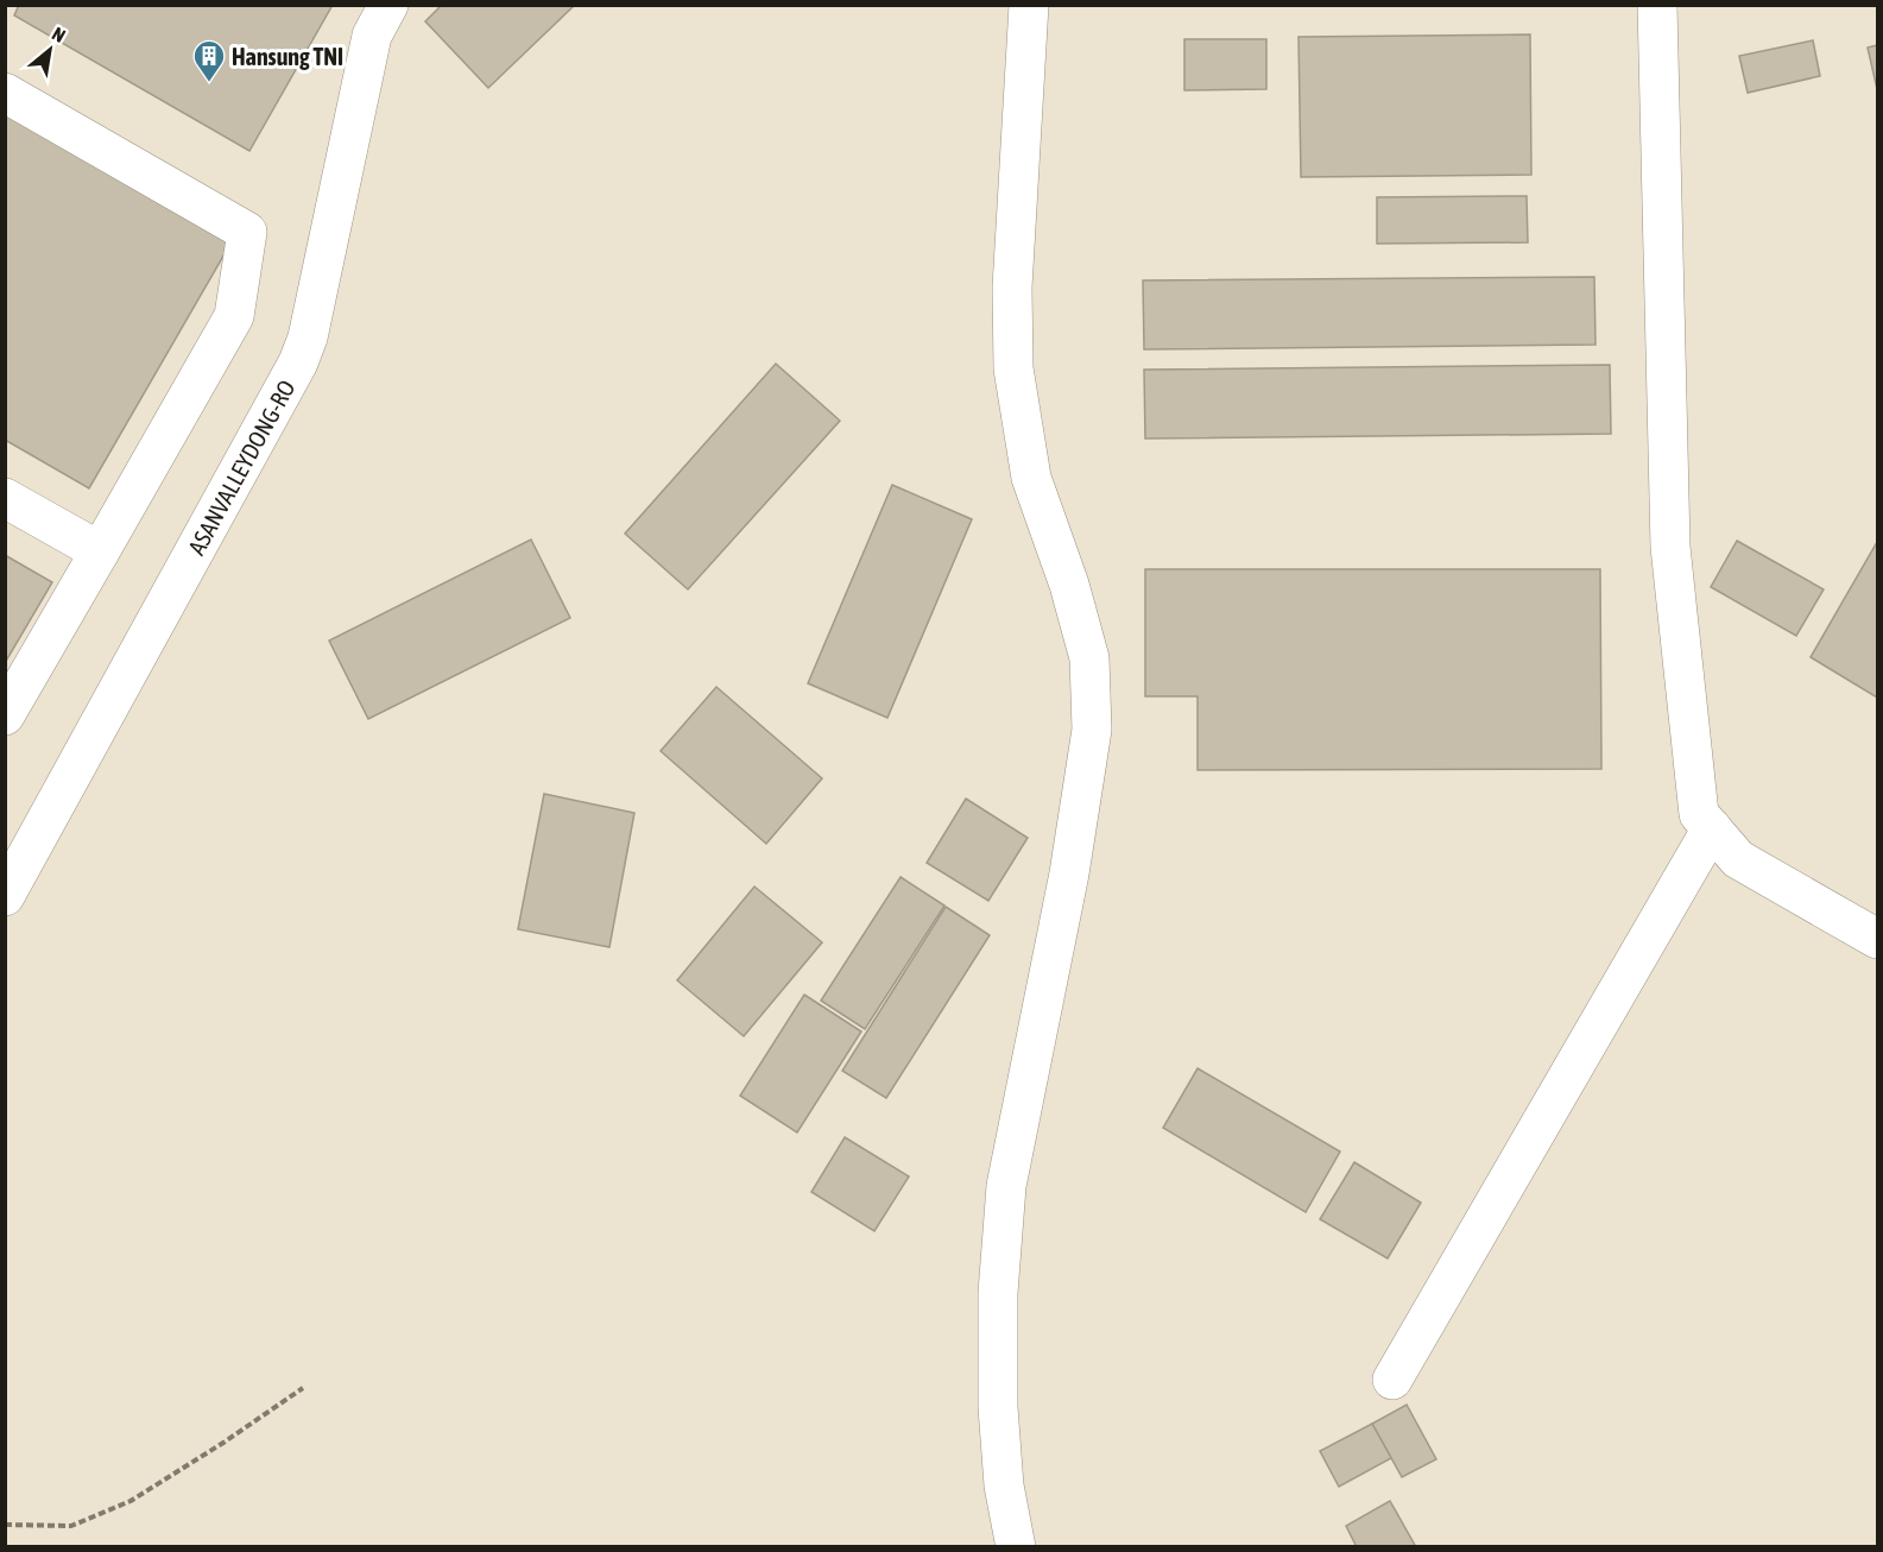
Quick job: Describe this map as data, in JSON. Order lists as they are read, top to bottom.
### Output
{
  "streets": {
    "street": ["ASANVALLEYDONG-RO"]
  },
  "places": {
    "building": ["Hansung TNI"]
  },
  "north": "top right"
}
